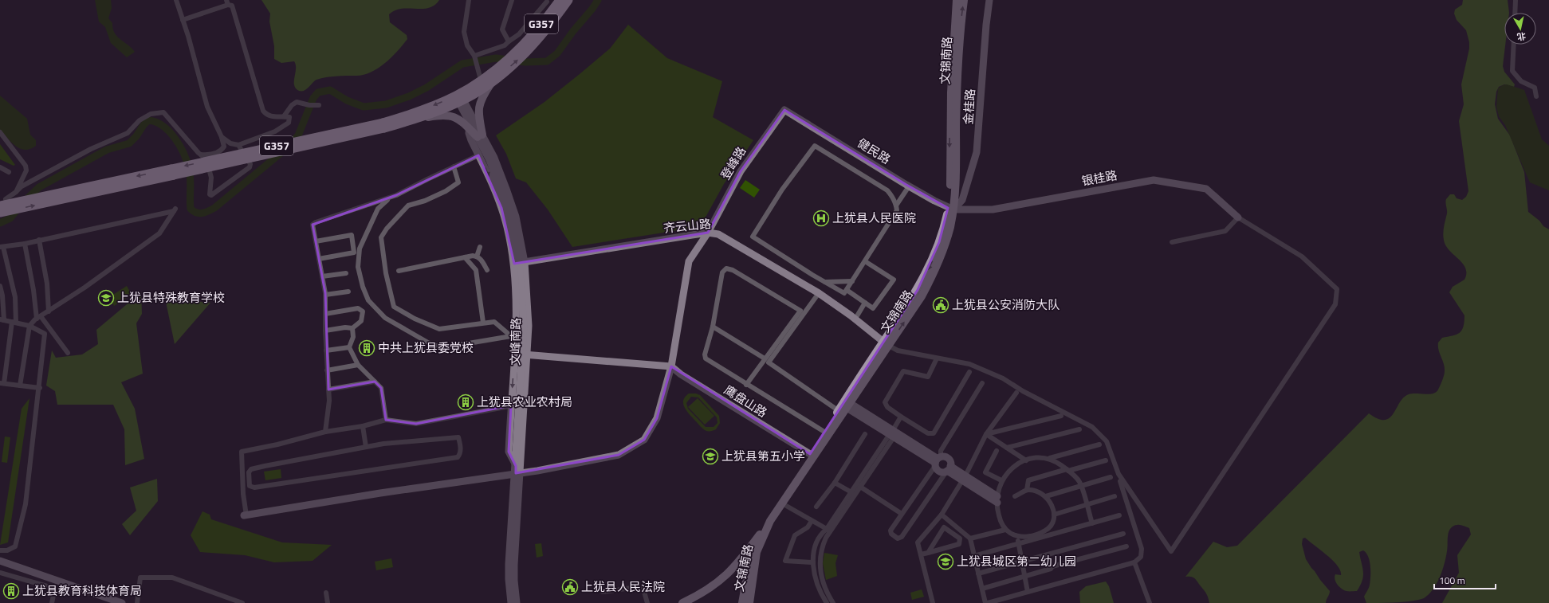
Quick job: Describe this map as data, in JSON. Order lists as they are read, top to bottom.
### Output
{
  "streets": {
    "highway": ["G357"],
    "main road": ["文锦南路"],
    "street": [
      "金桂路",
      "健民路",
      "登峰路",
      "银桂路",
      "齐云山路",
      "文峰南路",
      "鹰盘山路"
    ]
  },
  "crossings": [
    ["G357", "文峰南路"],
    ["文锦南路", "金桂路"],
    ["文锦南路", "健民路"],
    ["文锦南路", "银桂路"],
    ["文锦南路", "齐云山路"],
    ["文锦南路", "鹰盘山路"],
    ["金桂路", "健民路"],
    ["金桂路", "银桂路"],
    ["健民路", "登峰路"],
    ["健民路", "银桂路"],
    ["登峰路", "齐云山路"],
    ["登峰路", "文峰南路"],
    ["登峰路", "鹰盘山路"],
    ["齐云山路", "文峰南路"]
  ],
  "places": {
    "hospital": ["上犹县人民医院"],
    "school or university": ["上犹县特殊教育学校", "上犹县第五小学", "上犹县城区第二幼儿园"],
    "public building": ["上犹县公安消防大队", "上犹县人民法院"],
    "building": ["中共上犹县委党校", "上犹县农业农村局", "上犹县教育科技体育局"]
  },
  "scale_bar": "100 m",
  "north": "bottom"
}
